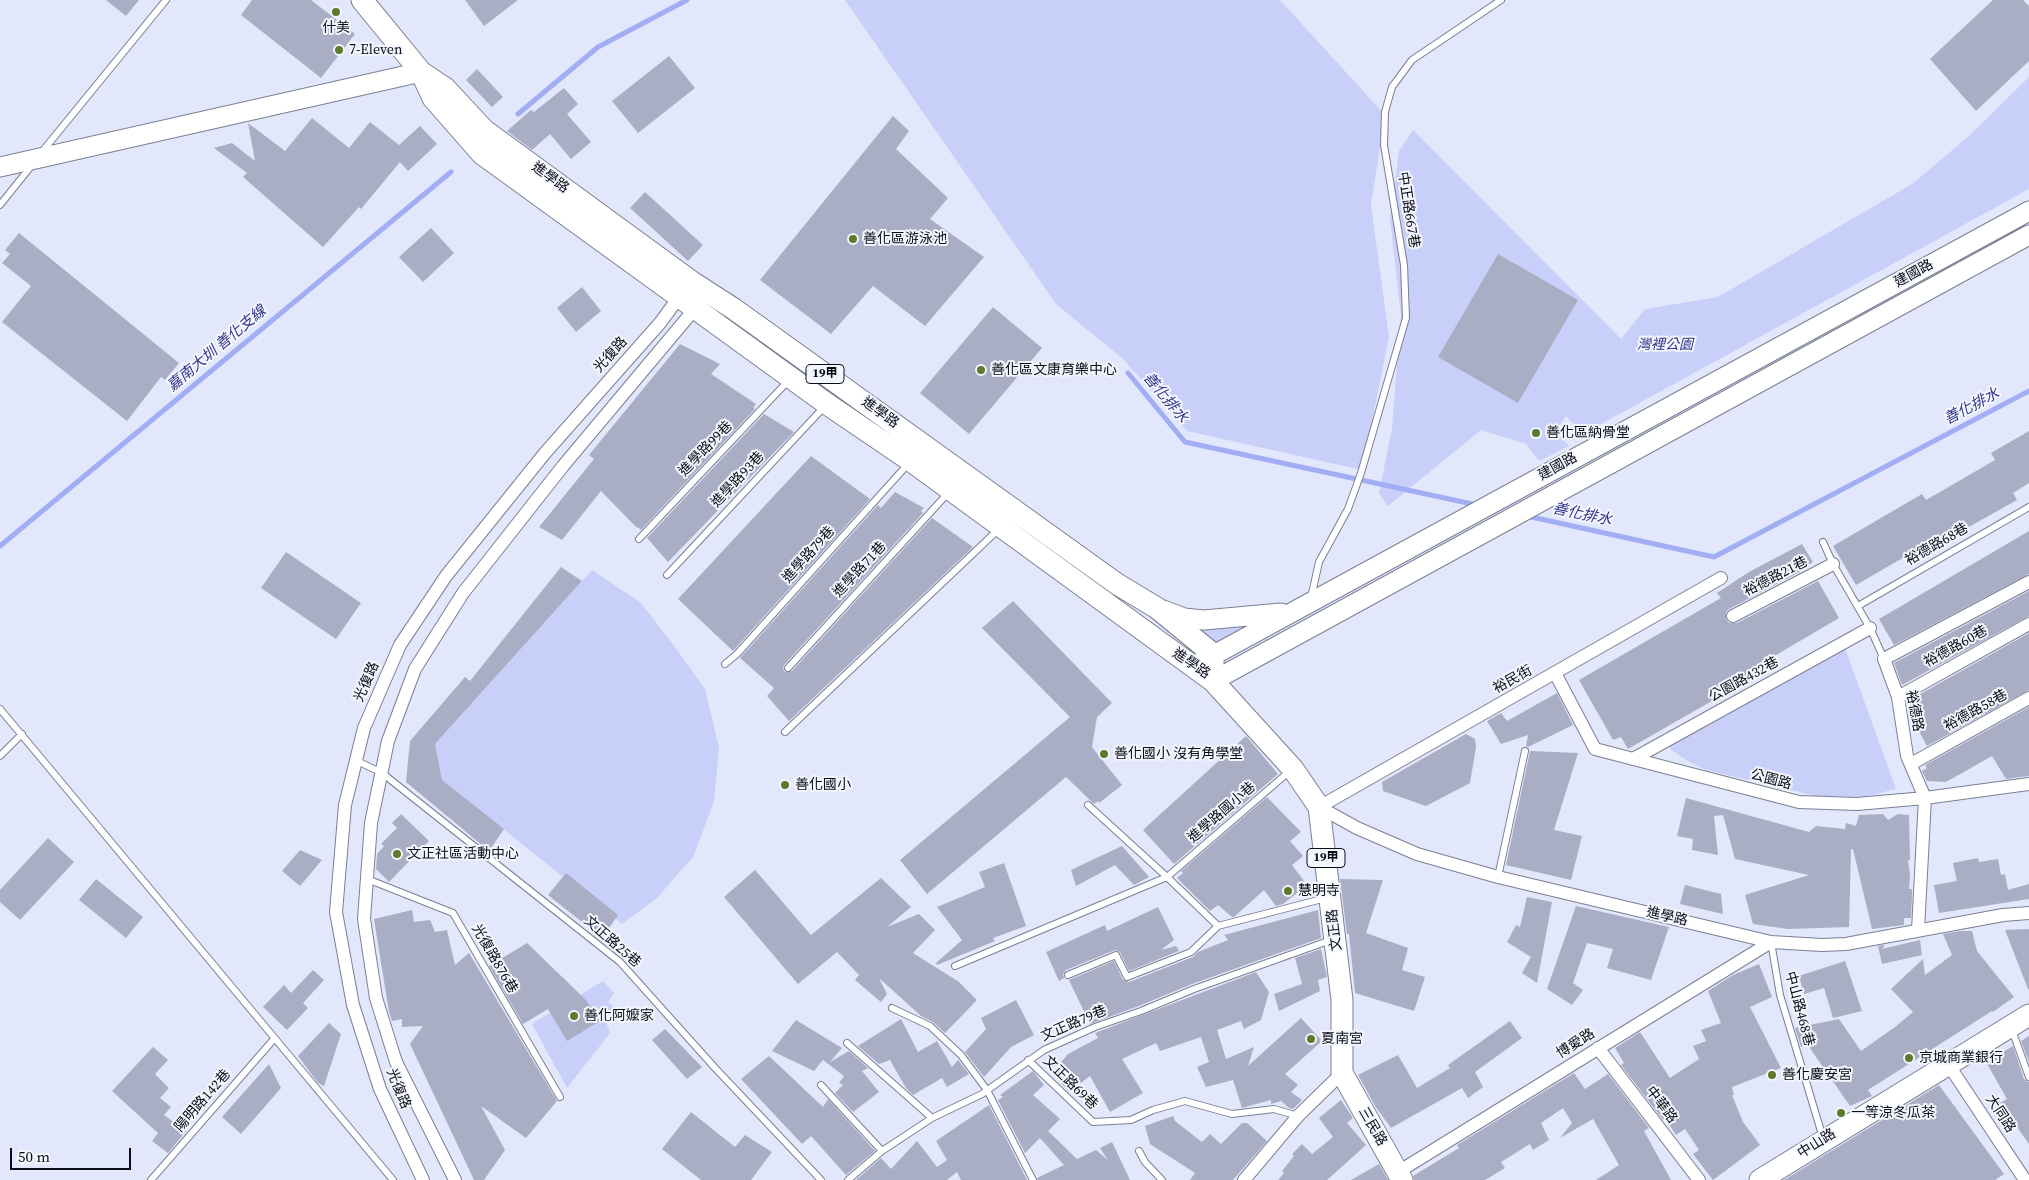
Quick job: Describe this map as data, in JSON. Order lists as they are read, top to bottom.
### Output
{
  "streets": {
    "main road": [
      "進學路",
      "19甲",
      "文正路",
      "三民路",
      "中山路"
    ],
    "street": [
      "建國路",
      "光復路",
      "裕德路21巷",
      "裕德路60巷",
      "裕民街",
      "公園路432巷",
      "裕德路",
      "裕德路58巷",
      "公園路",
      "博愛路",
      "中華路",
      "大同路"
    ],
    "lane": [
      "中正路667巷",
      "進學路99巷",
      "進學路93巷",
      "裕德路68巷",
      "進學路79巷",
      "進學路71巷",
      "進學路國小巷",
      "文正路25巷",
      "光復路876巷",
      "中山路468巷",
      "文正路79巷",
      "文正路69巷",
      "陽明路142巷"
    ]
  },
  "crossings": [
    ["進學路", "建國路"],
    ["進學路", "光復路"],
    ["進學路", "19甲"],
    ["進學路", "進學路99巷"],
    ["進學路", "進學路93巷"],
    ["進學路", "進學路79巷"],
    ["進學路", "進學路71巷"],
    ["進學路", "裕民街"],
    ["進學路", "裕德路"],
    ["進學路", "文正路"],
    ["進學路", "中山路468巷"],
    ["進學路", "博愛路"],
    ["中正路667巷", "建國路"],
    ["建國路", "文正路"],
    ["光復路", "文正路25巷"],
    ["光復路", "光復路876巷"],
    ["裕德路60巷", "裕德路"],
    ["裕民街", "公園路"],
    ["裕民街", "文正路"],
    ["公園路432巷", "公園路"],
    ["裕德路", "裕德路58巷"],
    ["裕德路", "公園路"],
    ["進學路國小巷", "文正路"],
    ["文正路", "文正路79巷"],
    ["文正路", "三民路"],
    ["中山路468巷", "博愛路"],
    ["中山路468巷", "中山路"],
    ["文正路79巷", "文正路69巷"],
    ["博愛路", "中華路"],
    ["博愛路", "三民路"],
    ["大同路", "中山路"]
  ],
  "water": ["嘉南大圳 善化支線", "善化排水"],
  "parks": ["灣裡公園"],
  "places": [
    "什美",
    "7-Eleven",
    "善化區游泳池",
    "善化區文康育樂中心",
    "善化區納骨堂",
    "善化國小 沒有角學堂",
    "善化國小",
    "文正社區活動中心",
    "慧明寺",
    "善化阿嬤家",
    "夏南宮",
    "京城商業銀行",
    "善化慶安宮",
    "一等涼冬瓜茶"
  ],
  "scale_bar": "50 m"
}
